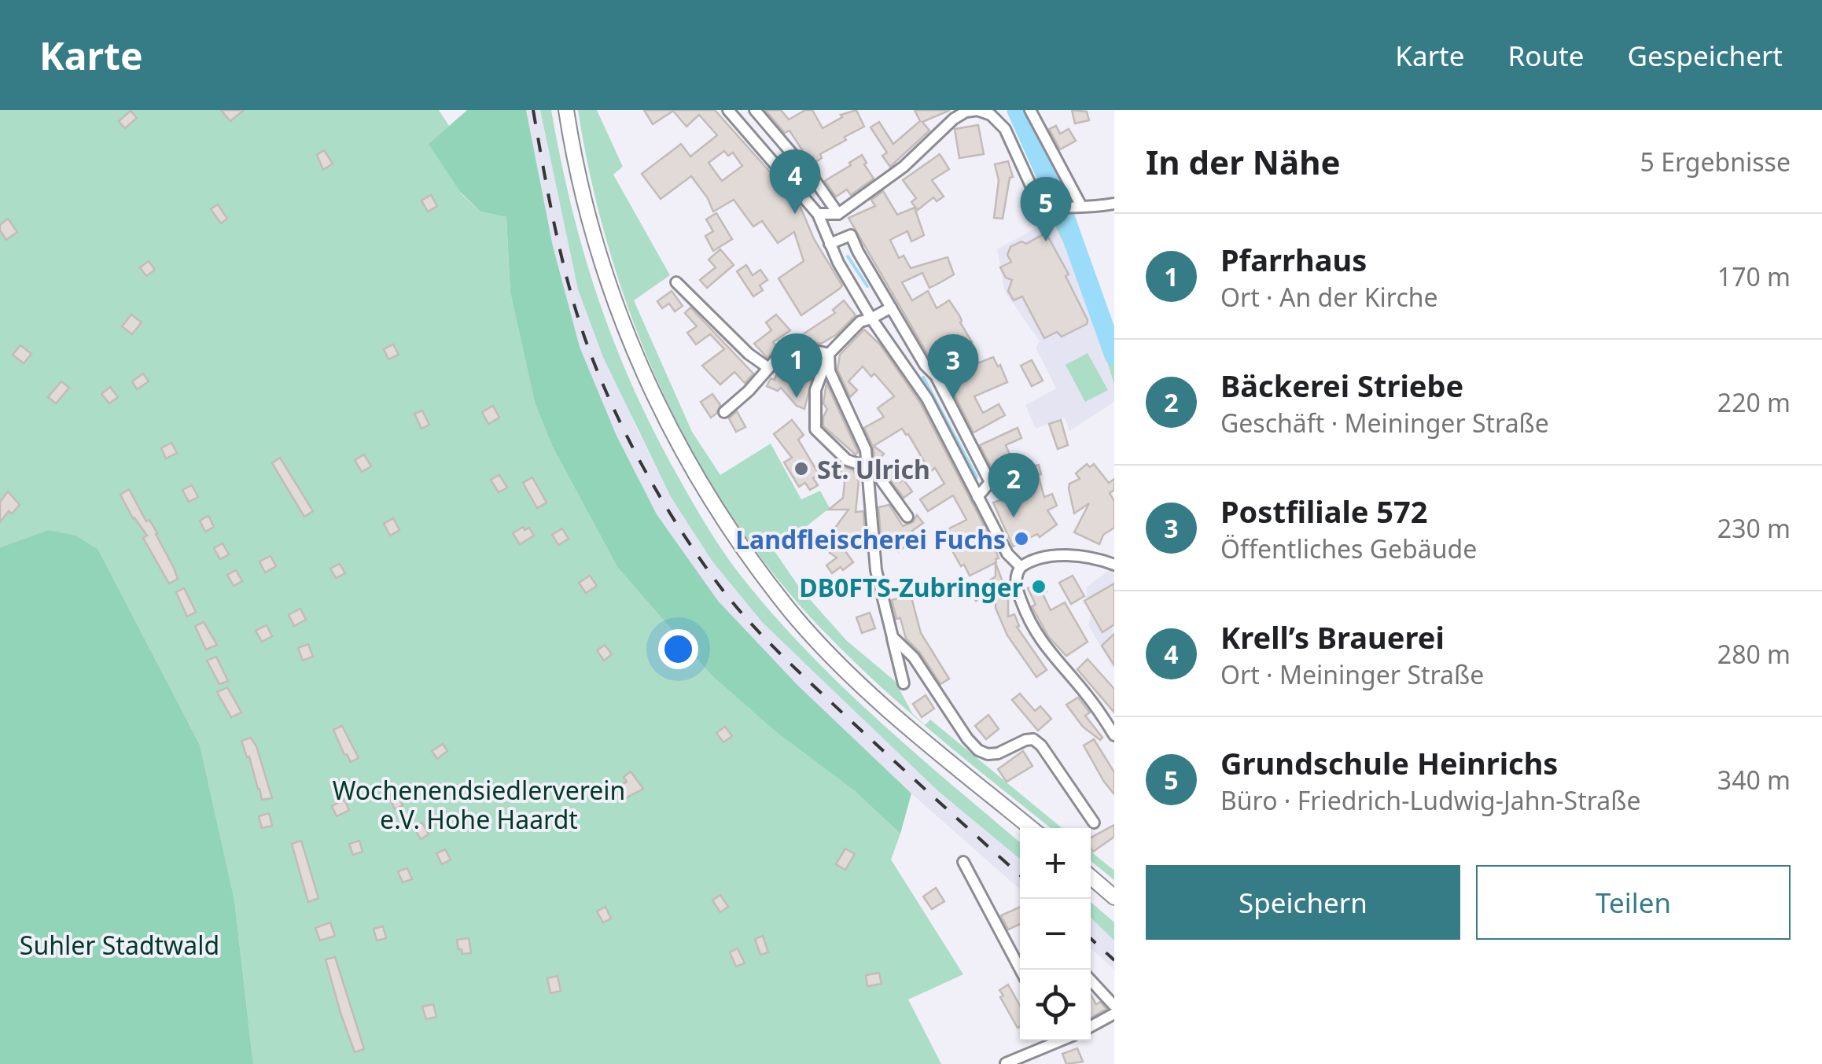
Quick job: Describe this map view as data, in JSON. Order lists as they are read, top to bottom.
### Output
{
  "parks": ["Wochenendsiedlerverein e.V. Hohe Haardt", "Suhler Stadtwald"],
  "places": ["St. Ulrich", "Landfleischerei Fuchs", "DB0FTS-Zubringer"],
  "page": {
    "header": "Karte",
    "nav": ["Karte", "Route", "Gespeichert"],
    "heading": ["In der Nähe", "5 Ergebnisse"],
    "pins": [
      "4",
      "5",
      "1",
      "3",
      "2"
    ],
    "list": [
      {
        "mark": "1",
        "name": "Pfarrhaus",
        "note": "Ort · An der Kirche",
        "value": "170 m"
      },
      {
        "mark": "2",
        "name": "Bäckerei Striebe",
        "note": "Geschäft · Meininger Straße",
        "value": "220 m"
      },
      {
        "mark": "3",
        "name": "Postfiliale 572",
        "note": "Öffentliches Gebäude",
        "value": "230 m"
      },
      {
        "mark": "4",
        "name": "Krell’s Brauerei",
        "note": "Ort · Meininger Straße",
        "value": "280 m"
      },
      {
        "mark": "5",
        "name": "Grundschule Heinrichs",
        "note": "Büro · Friedrich-Ludwig-Jahn-Straße",
        "value": "340 m"
      }
    ],
    "map_buttons": ["+", "−"],
    "buttons": ["Speichern", "Teilen"]
  }
}
